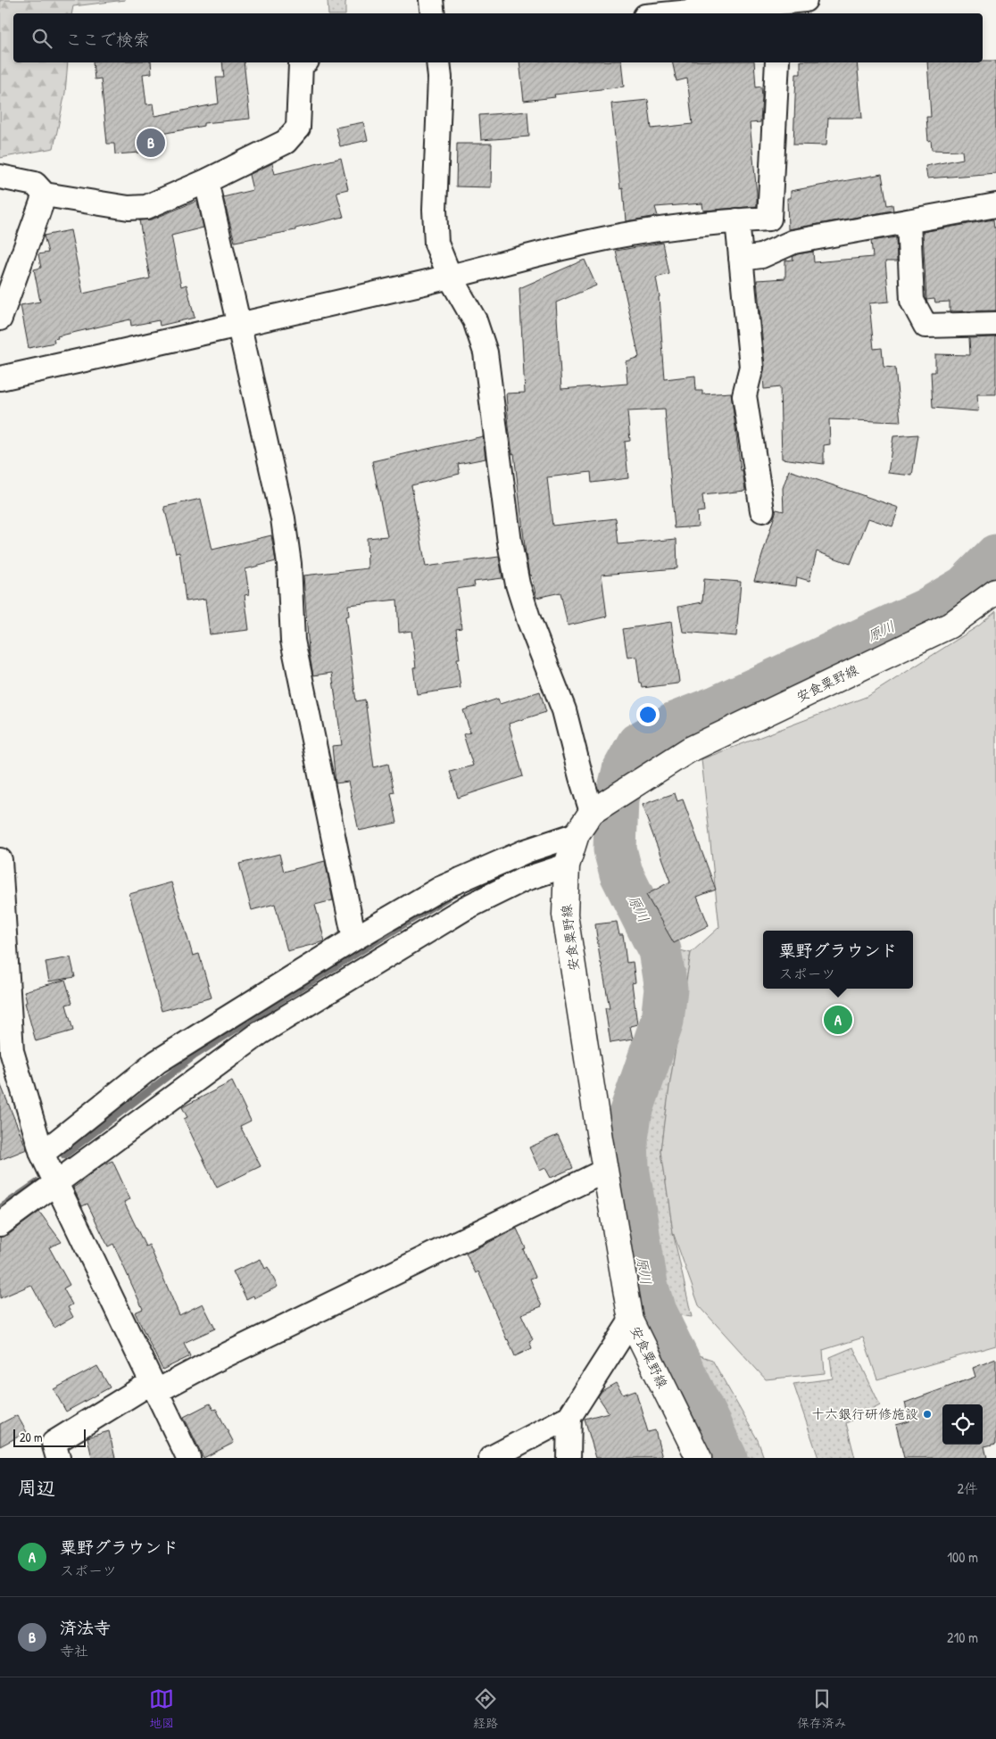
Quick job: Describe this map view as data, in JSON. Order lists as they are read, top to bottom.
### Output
{
  "streets": {
    "main road": ["安食粟野線"]
  },
  "water": ["原川"],
  "places": ["十六銀行研修施設"],
  "scale_bar": "20 m",
  "page": {
    "search": "ここで検索",
    "pins": ["B", "A"],
    "popup": ["粟野グラウンド", "スポーツ"],
    "scale": "20 m",
    "heading": ["周辺", "2件"],
    "list": [
      {
        "mark": "A",
        "name": "粟野グラウンド",
        "note": "スポーツ",
        "value": "100 m"
      },
      {
        "mark": "B",
        "name": "済法寺",
        "note": "寺社",
        "value": "210 m"
      }
    ],
    "nav": ["地図", "経路", "保存済み"]
  }
}
